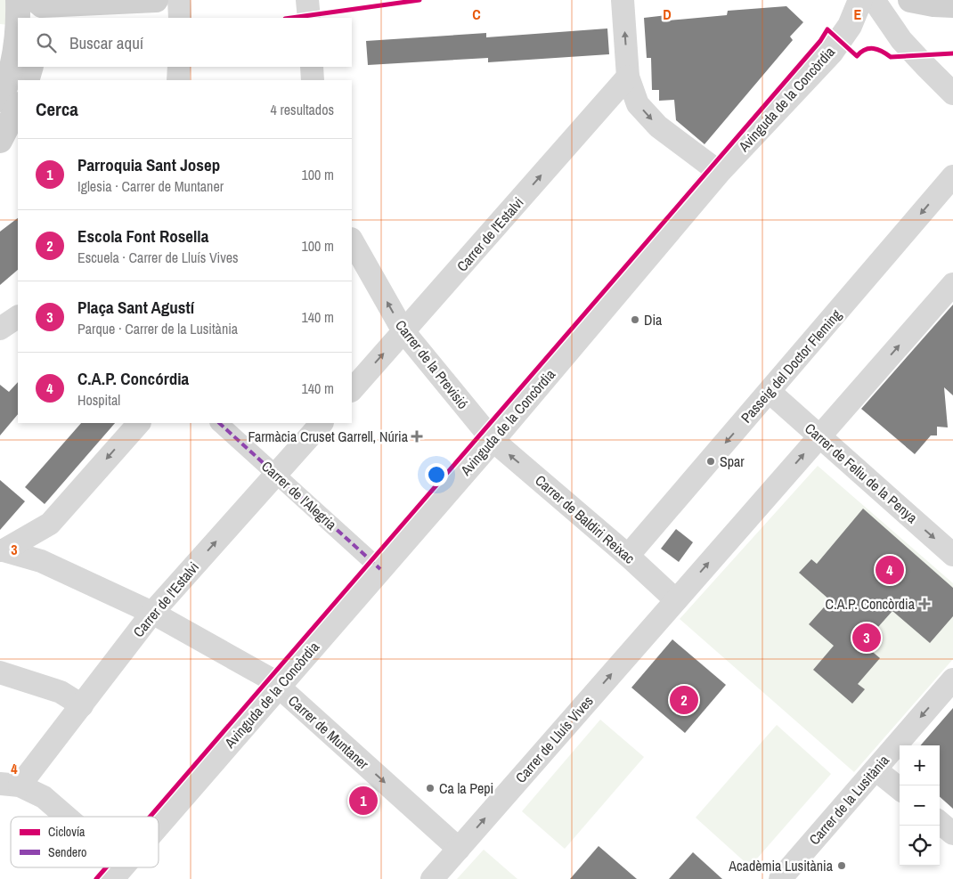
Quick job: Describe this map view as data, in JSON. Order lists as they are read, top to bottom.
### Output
{
  "streets": {
    "street": [
      "Avinguda de la Concòrdia",
      "Carrer de l'Estalvi",
      "Carrer de la Previsió",
      "Passeig del Doctor Fleming",
      "Carrer de Feliu de la Penya",
      "Carrer de l'Alegria",
      "Carrer de Baldiri Reixac",
      "Carrer de Muntaner",
      "Carrer de Lluís Vives",
      "Carrer de la Lusitània"
    ]
  },
  "crossings": [
    ["Avinguda de la Concòrdia", "Carrer de la Previsió"],
    ["Avinguda de la Concòrdia", "Carrer de l'Alegria"],
    ["Avinguda de la Concòrdia", "Carrer de Baldiri Reixac"],
    ["Avinguda de la Concòrdia", "Carrer de Muntaner"],
    ["Carrer de l'Estalvi", "Carrer de la Previsió"],
    ["Carrer de l'Estalvi", "Carrer de l'Alegria"],
    ["Carrer de l'Estalvi", "Carrer de Muntaner"],
    ["Carrer de la Previsió", "Carrer de Baldiri Reixac"],
    ["Passeig del Doctor Fleming", "Carrer de Feliu de la Penya"],
    ["Passeig del Doctor Fleming", "Carrer de Baldiri Reixac"],
    ["Carrer de Baldiri Reixac", "Carrer de Lluís Vives"],
    ["Carrer de Muntaner", "Carrer de Lluís Vives"]
  ],
  "one_way": [
    "Carrer de l'Estalvi",
    "Carrer de la Previsió",
    "Carrer de Feliu de la Penya",
    "Carrer de Baldiri Reixac",
    "Carrer de Muntaner",
    "Carrer de Lluís Vives",
    "Carrer de la Lusitània"
  ],
  "places": {
    "other": [
      "Dia",
      "Spar",
      "Ca la Pepi",
      "Acadèmia Lusitània"
    ],
    "health": ["Farmàcia Cruset Garrell, Núria", "C.A.P. Concòrdia"]
  },
  "legend": ["Ciclovía", "Sendero"],
  "page": {
    "search": "Buscar aquí",
    "heading": ["Cerca", "4 resultados"],
    "list": [
      {
        "mark": "1",
        "name": "Parroquia Sant Josep",
        "note": "Iglesia · Carrer de Muntaner",
        "value": "100 m"
      },
      {
        "mark": "2",
        "name": "Escola Font Rosella",
        "note": "Escuela · Carrer de Lluís Vives",
        "value": "100 m"
      },
      {
        "mark": "3",
        "name": "Plaça Sant Agustí",
        "note": "Parque · Carrer de la Lusitània",
        "value": "140 m"
      },
      {
        "mark": "4",
        "name": "C.A.P. Concórdia",
        "note": "Hospital",
        "value": "140 m"
      }
    ],
    "pins": [
      "4",
      "3",
      "2",
      "1"
    ],
    "map_buttons": ["+", "−"]
  },
  "grid": {
    "columns": ["C", "D", "E"],
    "rows": ["3", "4"]
  }
}
